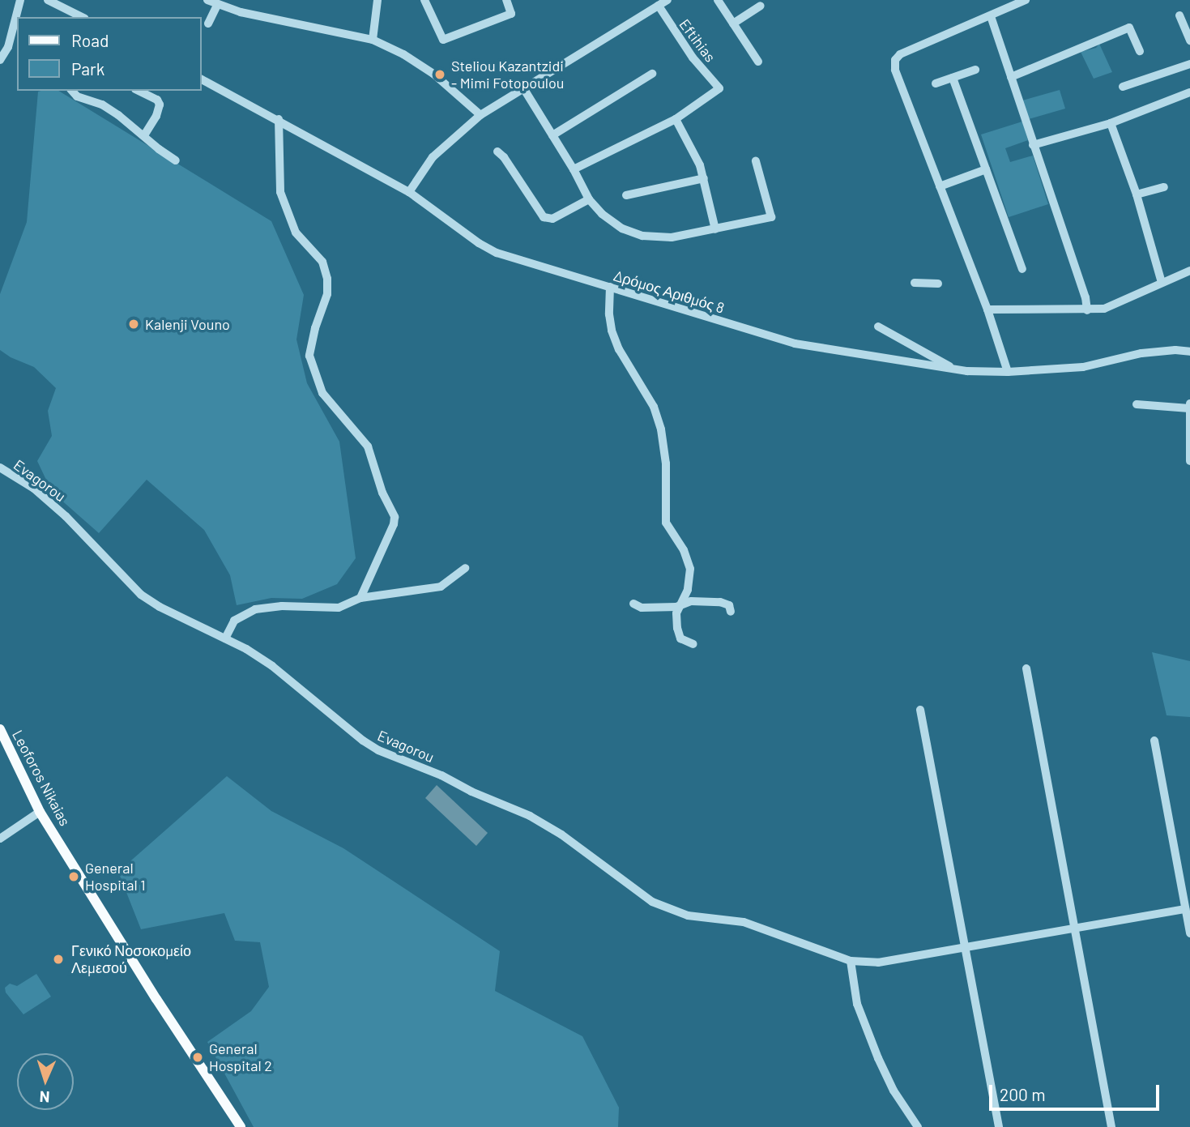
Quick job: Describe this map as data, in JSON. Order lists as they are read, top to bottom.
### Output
{
  "streets": {
    "main road": ["Leoforos Nikaias"],
    "street": ["Eftihias", "Δρόμος Αριθμός 8", "Evagorou"]
  },
  "places": [
    "Steliou Kazantzidi - Mimi Fotopoulou",
    "Kalenji Vouno",
    "General Hospital 1",
    "Γενικό Νοσοκομείο Λεμεσού",
    "General Hospital 2"
  ],
  "legend": ["Road", "Park"],
  "scale_bar": "200 m",
  "north": "bottom"
}
